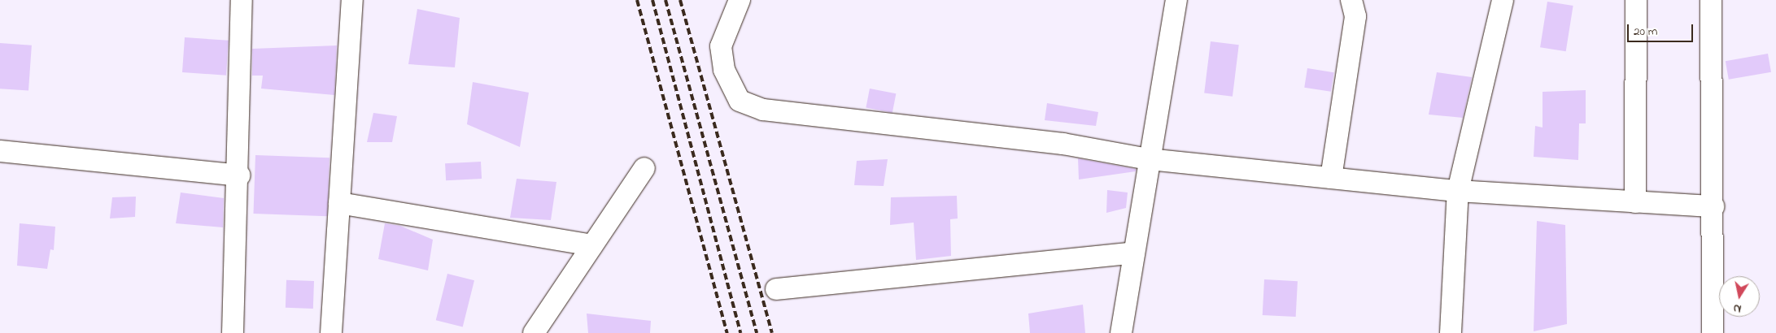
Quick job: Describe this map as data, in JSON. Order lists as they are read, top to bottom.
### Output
{
  "scale_bar": "20 m",
  "north": "bottom"
}
